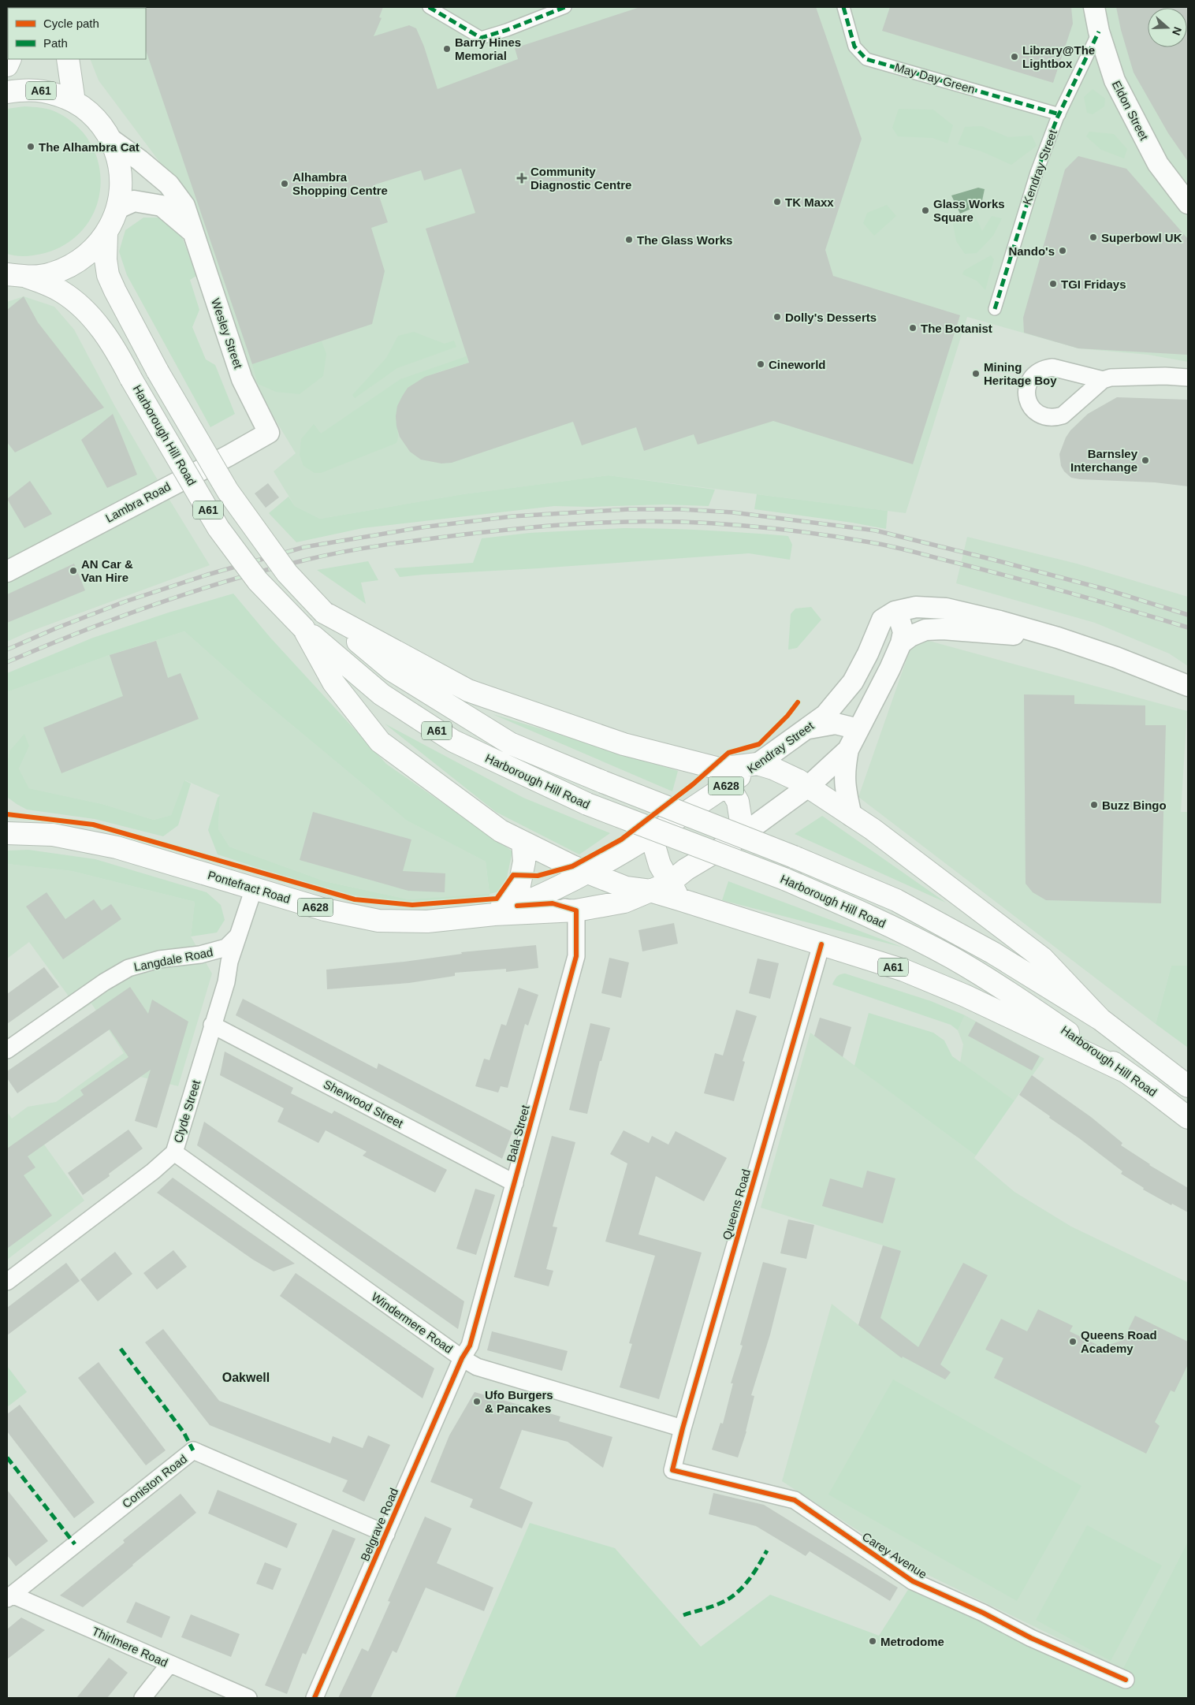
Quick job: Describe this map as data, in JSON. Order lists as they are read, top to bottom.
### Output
{
  "streets": {
    "highway": [
      "A61",
      "Harborough Hill Road",
      "A628",
      "Pontefract Road"
    ],
    "street": [
      "May Day Green",
      "Eldon Street",
      "Kendray Street",
      "Wesley Street",
      "Lambra Road",
      "Langdale Road",
      "Sherwood Street",
      "Clyde Street",
      "Bala Street",
      "Queens Road",
      "Windermere Road",
      "Coniston Road",
      "Belgrave Road",
      "Carey Avenue",
      "Thirlmere Road"
    ]
  },
  "crossings": [
    ["May Day Green", "Kendray Street"],
    ["A61", "Kendray Street"],
    ["A61", "Wesley Street"],
    ["A61", "Harborough Hill Road"],
    ["A61", "A628"],
    ["A61", "Pontefract Road"],
    ["A61", "Queens Road"],
    ["Eldon Street", "Kendray Street"],
    ["Wesley Street", "Lambra Road"],
    ["A628", "Pontefract Road"],
    ["Pontefract Road", "Bala Street"],
    ["Langdale Road", "Clyde Street"],
    ["Sherwood Street", "Clyde Street"],
    ["Sherwood Street", "Bala Street"],
    ["Clyde Street", "Windermere Road"],
    ["Bala Street", "Windermere Road"],
    ["Bala Street", "Belgrave Road"],
    ["Queens Road", "Windermere Road"],
    ["Queens Road", "Carey Avenue"],
    ["Windermere Road", "Belgrave Road"],
    ["Coniston Road", "Belgrave Road"],
    ["Coniston Road", "Thirlmere Road"]
  ],
  "districts": ["Oakwell"],
  "places": {
    "other": [
      "Barry Hines Memorial",
      "Library@The Lightbox",
      "The Alhambra Cat",
      "Alhambra Shopping Centre",
      "TK Maxx",
      "Glass Works Square",
      "Superbowl UK",
      "The Glass Works",
      "Nando's",
      "TGI Fridays",
      "Dolly's Desserts",
      "The Botanist",
      "Cineworld",
      "Mining Heritage Boy",
      "Barnsley Interchange",
      "AN Car & Van Hire",
      "Buzz Bingo",
      "Queens Road Academy",
      "Ufo Burgers & Pancakes",
      "Metrodome"
    ],
    "health": ["Community Diagnostic Centre"]
  },
  "legend": ["Cycle path", "Path"],
  "north": "right"
}
